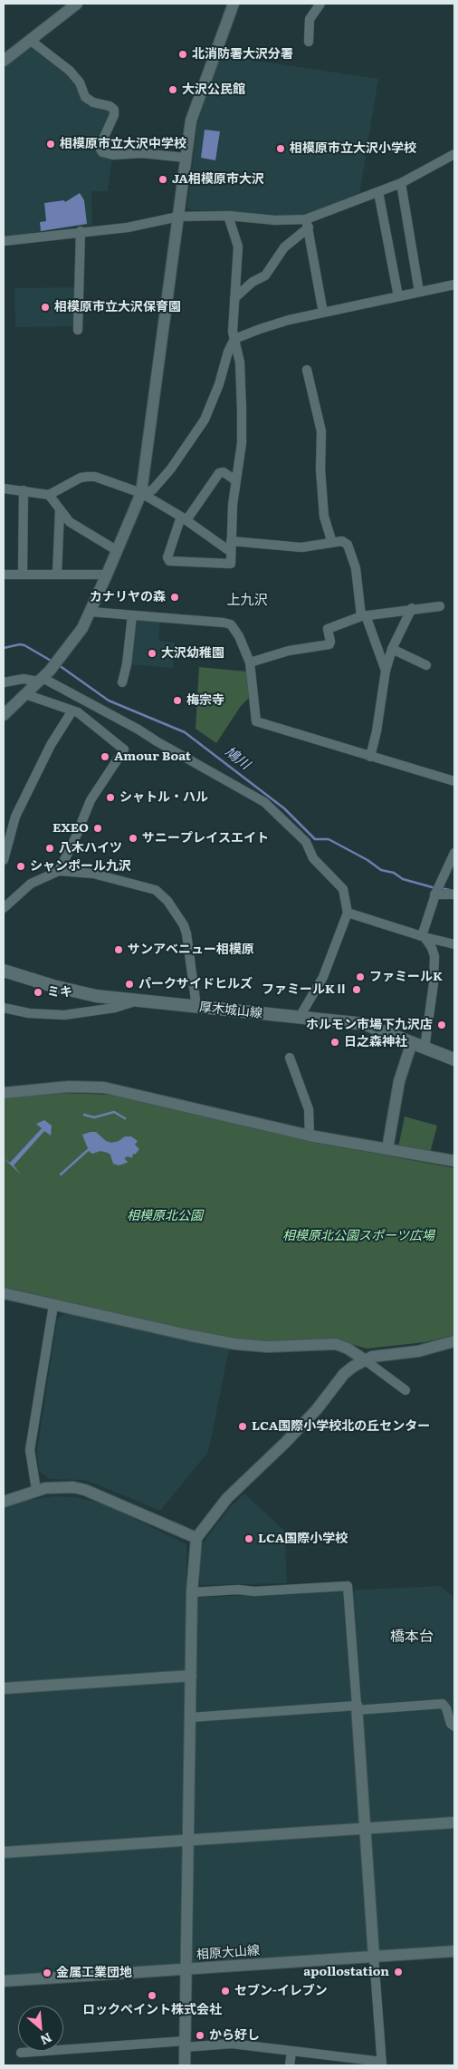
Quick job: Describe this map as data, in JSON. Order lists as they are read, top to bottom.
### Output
{
  "streets": {
    "main road": ["厚木城山線"],
    "street": ["相原大山線"]
  },
  "districts": ["上九沢", "橋本台"],
  "water": ["鳩川"],
  "parks": ["相模原北公園", "相模原北公園スポーツ広場"],
  "places": [
    "北消防署大沢分署",
    "大沢公民館",
    "相模原市立大沢中学校",
    "相模原市立大沢小学校",
    "JA相模原市大沢",
    "相模原市立大沢保育園",
    "カナリヤの森",
    "大沢幼稚園",
    "梅宗寺",
    "Amour Boat",
    "シャトル・ハル",
    "EXEO",
    "サニープレイスエイト",
    "八木ハイツ",
    "シャンポール九沢",
    "サンアベニュー相模原",
    "ファミールK",
    "パークサイドヒルズ",
    "ファミールKⅡ",
    "ミキ",
    "ホルモン市場下九沢店",
    "日之森神社",
    "LCA国際小学校北の丘センター",
    "LCA国際小学校",
    "apollostation",
    "金属工業団地",
    "セブン-イレブン",
    "ロックペイント株式会社",
    "から好し"
  ],
  "north": "bottom right"
}
